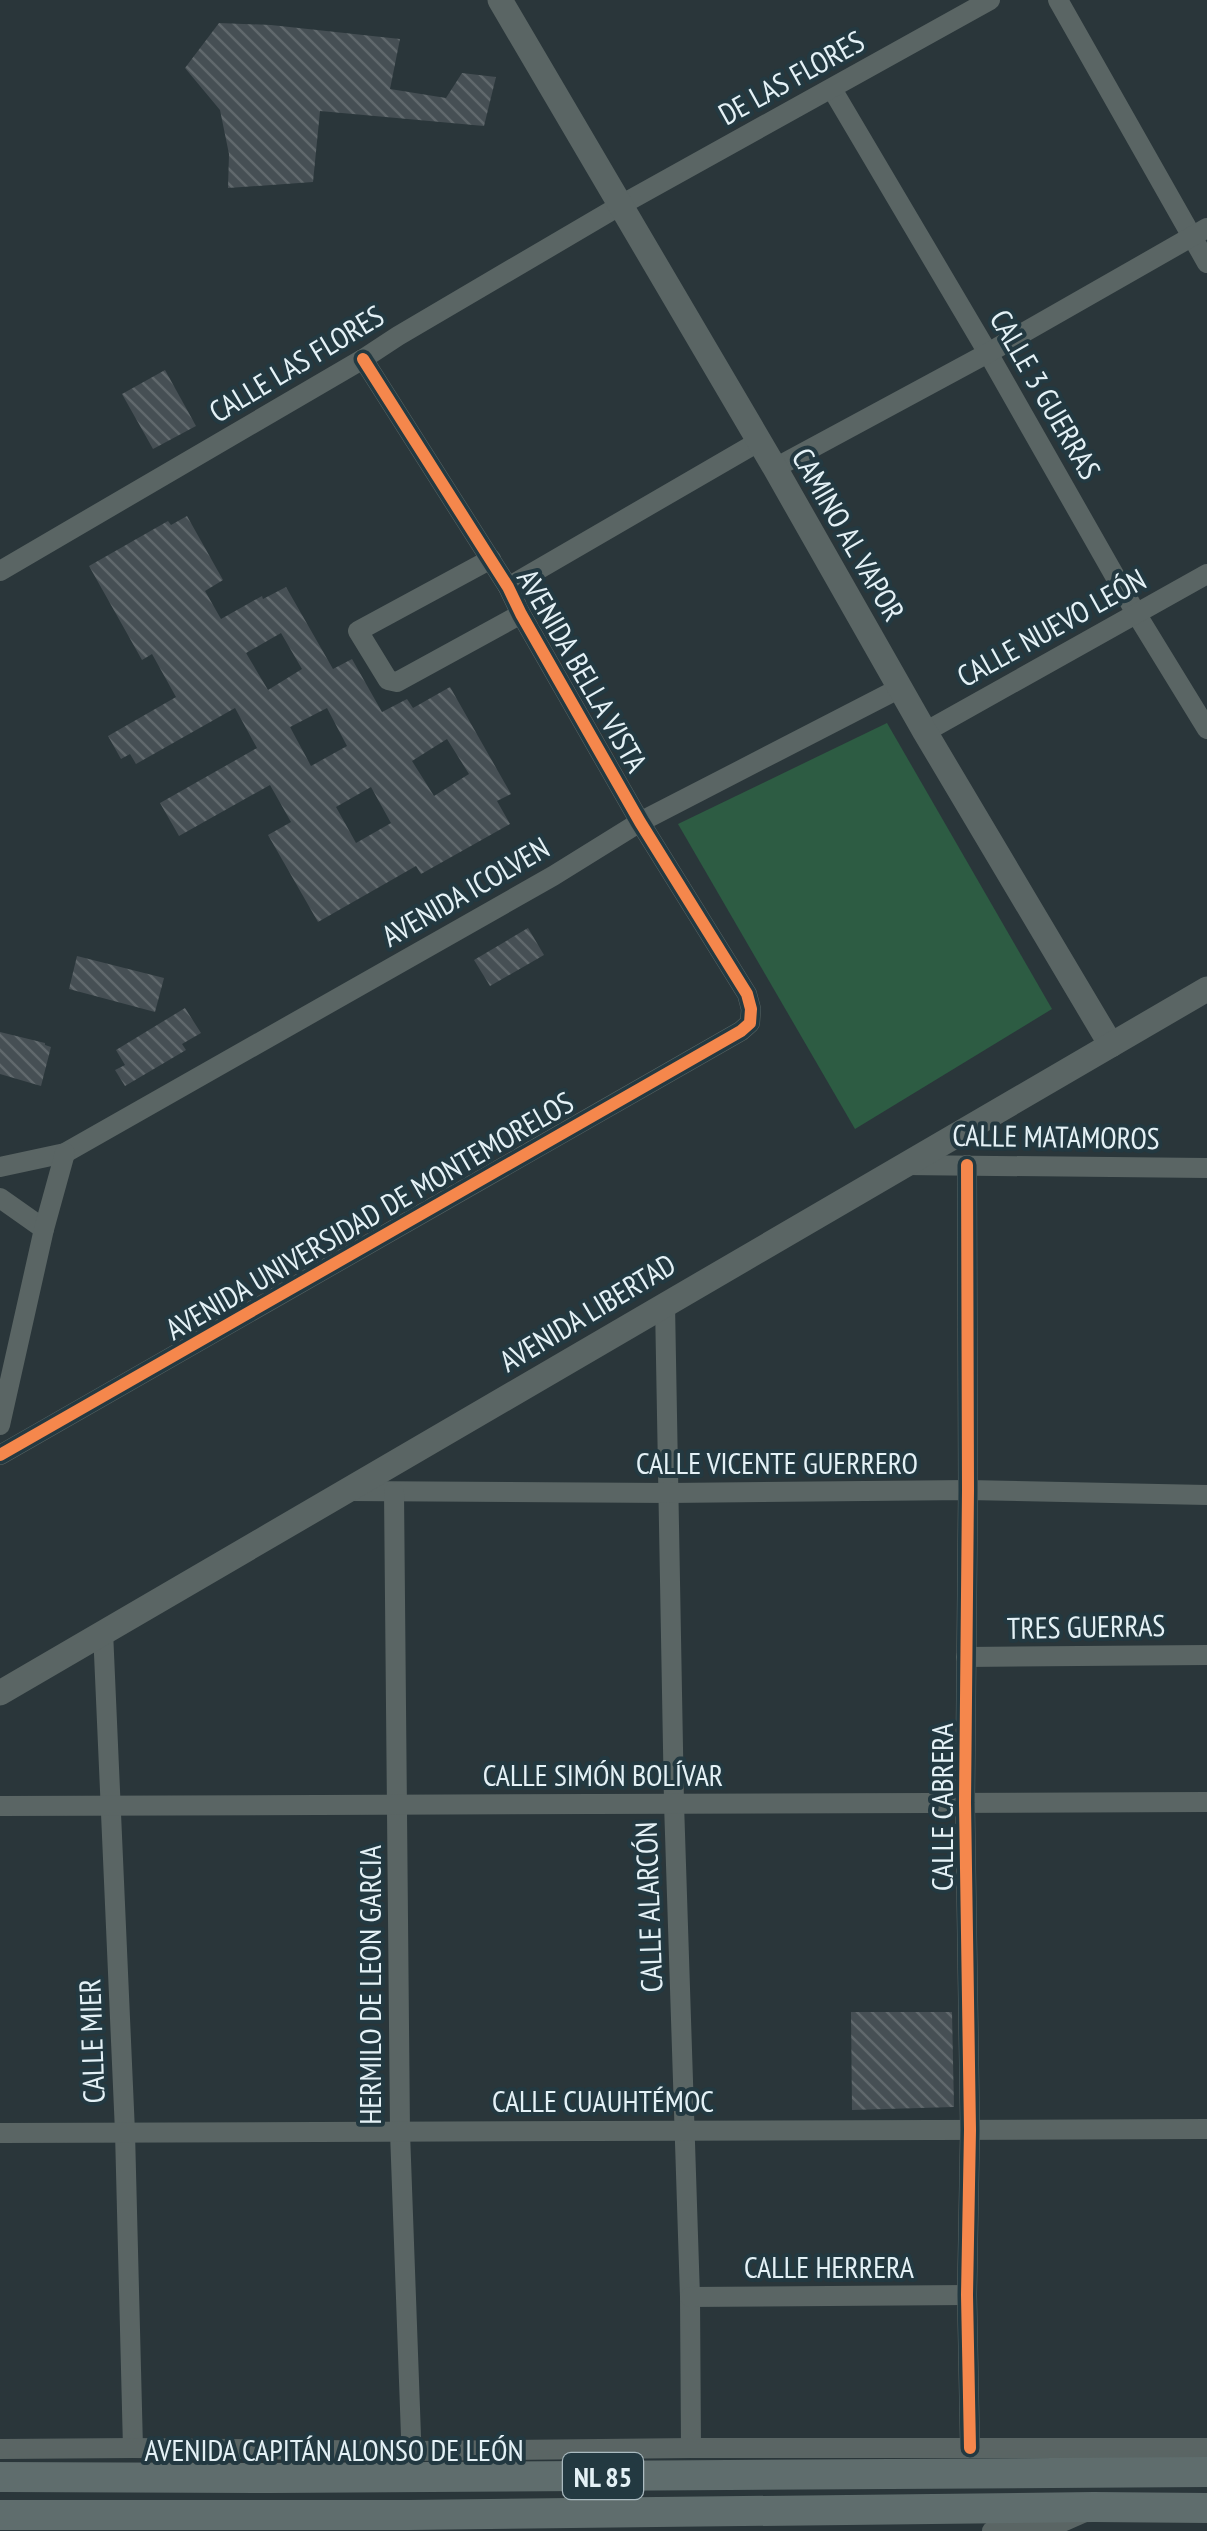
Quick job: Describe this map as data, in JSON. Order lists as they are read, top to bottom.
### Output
{
  "streets": {
    "main road": ["AVENIDA CAPITÁN ALONSO DE LEÓN", "NL 85"],
    "street": [
      "DE LAS FLORES",
      "CALLE LAS FLORES",
      "CALLE 3 GUERRAS",
      "CAMINO AL VAPOR",
      "CALLE NUEVO LEÓN",
      "AVENIDA BELLA VISTA",
      "AVENIDA ICOLVEN",
      "CALLE MATAMOROS",
      "AVENIDA UNIVERSIDAD DE MONTEMORELOS",
      "AVENIDA LIBERTAD",
      "CALLE VICENTE GUERRERO",
      "TRES GUERRAS",
      "CALLE SIMÓN BOLÍVAR",
      "CALLE CABRERA",
      "CALLE ALARCÓN",
      "HERMILO DE LEON GARCIA",
      "CALLE MIER",
      "CALLE CUAUHTÉMOC",
      "CALLE HERRERA"
    ]
  },
  "crossings": [
    ["DE LAS FLORES", "CALLE LAS FLORES"],
    ["DE LAS FLORES", "CALLE 3 GUERRAS"],
    ["DE LAS FLORES", "CAMINO AL VAPOR"],
    ["CALLE LAS FLORES", "CAMINO AL VAPOR"],
    ["CALLE LAS FLORES", "AVENIDA BELLA VISTA"],
    ["CALLE 3 GUERRAS", "CALLE NUEVO LEÓN"],
    ["CAMINO AL VAPOR", "CALLE NUEVO LEÓN"],
    ["CAMINO AL VAPOR", "AVENIDA ICOLVEN"],
    ["CAMINO AL VAPOR", "AVENIDA LIBERTAD"],
    ["AVENIDA BELLA VISTA", "AVENIDA ICOLVEN"],
    ["AVENIDA BELLA VISTA", "AVENIDA UNIVERSIDAD DE MONTEMORELOS"],
    ["CALLE MATAMOROS", "AVENIDA LIBERTAD"],
    ["CALLE MATAMOROS", "CALLE CABRERA"],
    ["AVENIDA LIBERTAD", "CALLE VICENTE GUERRERO"],
    ["AVENIDA LIBERTAD", "CALLE ALARCÓN"],
    ["AVENIDA LIBERTAD", "CALLE MIER"],
    ["CALLE VICENTE GUERRERO", "CALLE CABRERA"],
    ["CALLE VICENTE GUERRERO", "CALLE ALARCÓN"],
    ["CALLE VICENTE GUERRERO", "HERMILO DE LEON GARCIA"],
    ["TRES GUERRAS", "CALLE CABRERA"],
    ["CALLE SIMÓN BOLÍVAR", "CALLE CABRERA"],
    ["CALLE SIMÓN BOLÍVAR", "CALLE ALARCÓN"],
    ["CALLE SIMÓN BOLÍVAR", "HERMILO DE LEON GARCIA"],
    ["CALLE SIMÓN BOLÍVAR", "CALLE MIER"],
    ["CALLE CABRERA", "CALLE CUAUHTÉMOC"],
    ["CALLE CABRERA", "CALLE HERRERA"],
    ["CALLE CABRERA", "AVENIDA CAPITÁN ALONSO DE LEÓN"],
    ["CALLE ALARCÓN", "CALLE CUAUHTÉMOC"],
    ["CALLE ALARCÓN", "CALLE HERRERA"],
    ["CALLE ALARCÓN", "AVENIDA CAPITÁN ALONSO DE LEÓN"],
    ["HERMILO DE LEON GARCIA", "CALLE CUAUHTÉMOC"],
    ["HERMILO DE LEON GARCIA", "AVENIDA CAPITÁN ALONSO DE LEÓN"],
    ["CALLE MIER", "CALLE CUAUHTÉMOC"],
    ["CALLE MIER", "AVENIDA CAPITÁN ALONSO DE LEÓN"]
  ]
}
